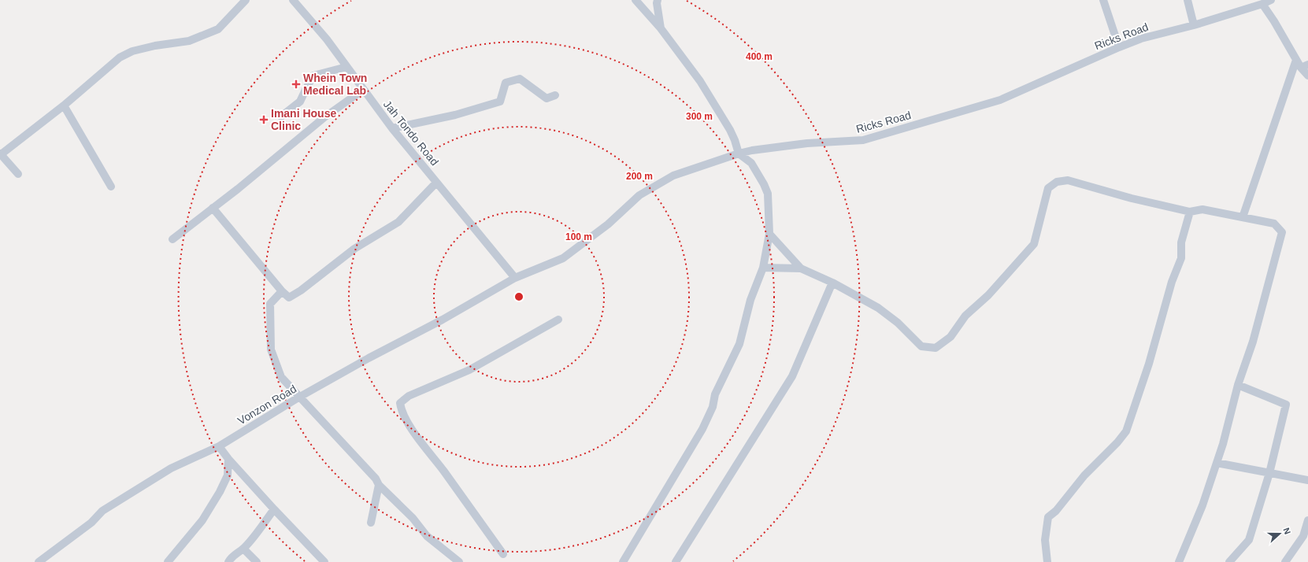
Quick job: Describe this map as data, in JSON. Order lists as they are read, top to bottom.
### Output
{
  "streets": {
    "street": ["Ricks Road", "Jah Tondo Road", "Vonzon Road"]
  },
  "crossings": [
    ["Ricks Road", "Jah Tondo Road"],
    ["Ricks Road", "Vonzon Road"],
    ["Jah Tondo Road", "Vonzon Road"]
  ],
  "places": {
    "health": ["Whein Town Medical Lab", "Imani House Clinic"]
  },
  "north": "right",
  "rings": [
    "400 m",
    "300 m",
    "200 m",
    "100 m"
  ]
}
